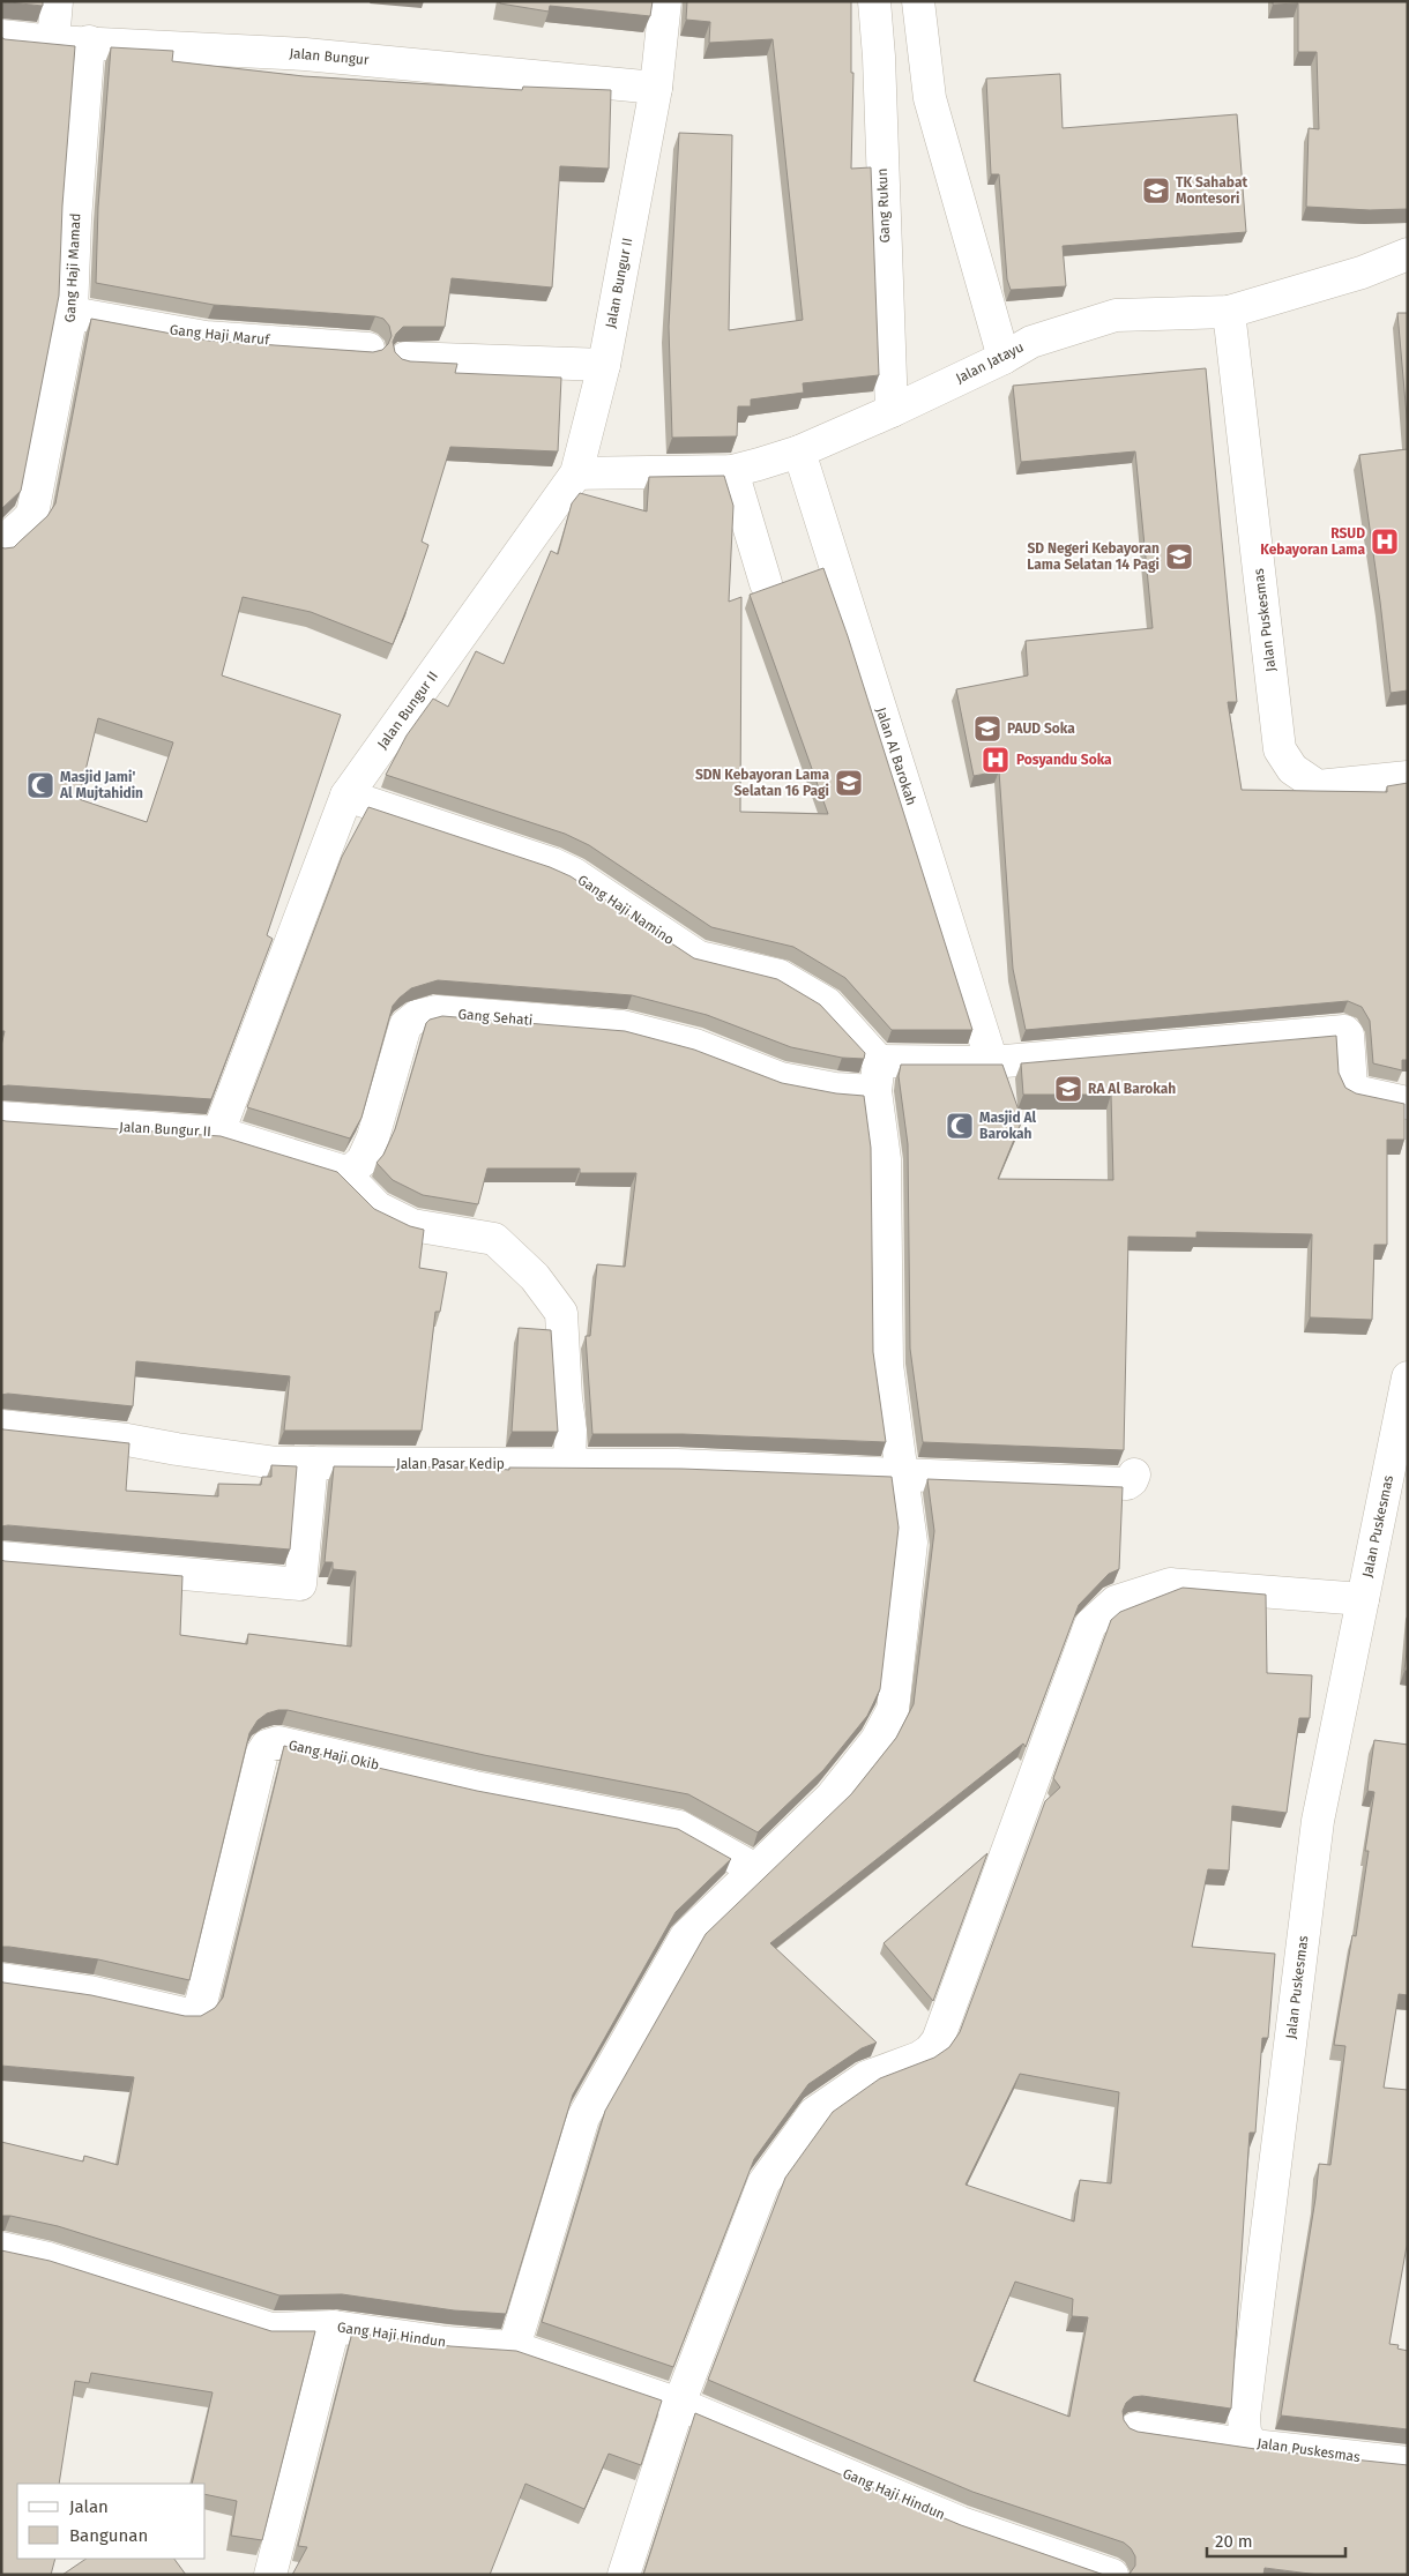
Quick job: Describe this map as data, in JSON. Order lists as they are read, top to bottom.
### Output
{
  "streets": {
    "street": [
      "Jalan Bungur",
      "Gang Rukun",
      "Gang Haji Mamad",
      "Jalan Bungur II",
      "Gang Haji Maruf",
      "Jalan Jatayu",
      "Jalan Puskesmas",
      "Jalan Al Barokah",
      "Gang Haji Namino",
      "Gang Sehati",
      "Jalan Pasar Kedip",
      "Gang Haji Okib",
      "Gang Haji Hindun"
    ]
  },
  "crossings": [
    ["Jalan Bungur", "Gang Haji Mamad"],
    ["Jalan Bungur", "Jalan Bungur II"],
    ["Gang Rukun", "Jalan Jatayu"],
    ["Gang Haji Mamad", "Gang Haji Maruf"],
    ["Jalan Bungur II", "Jalan Jatayu"],
    ["Jalan Bungur II", "Gang Haji Namino"],
    ["Jalan Jatayu", "Jalan Puskesmas"],
    ["Jalan Jatayu", "Jalan Al Barokah"],
    ["Jalan Al Barokah", "Gang Sehati"],
    ["Gang Haji Namino", "Gang Sehati"]
  ],
  "places": {
    "school or university": [
      "TK Sahabat Montesori",
      "SD Negeri Kebayoran Lama Selatan 14 Pagi",
      "PAUD Soka",
      "SDN Kebayoran Lama Selatan 16 Pagi",
      "RA Al Barokah"
    ],
    "hospital": ["RSUD Kebayoran Lama", "Posyandu Soka"],
    "mosque": ["Masjid Jami' Al Mujtahidin", "Masjid Al Barokah"]
  },
  "legend": ["Jalan", "Bangunan"],
  "scale_bar": "20 m"
}
